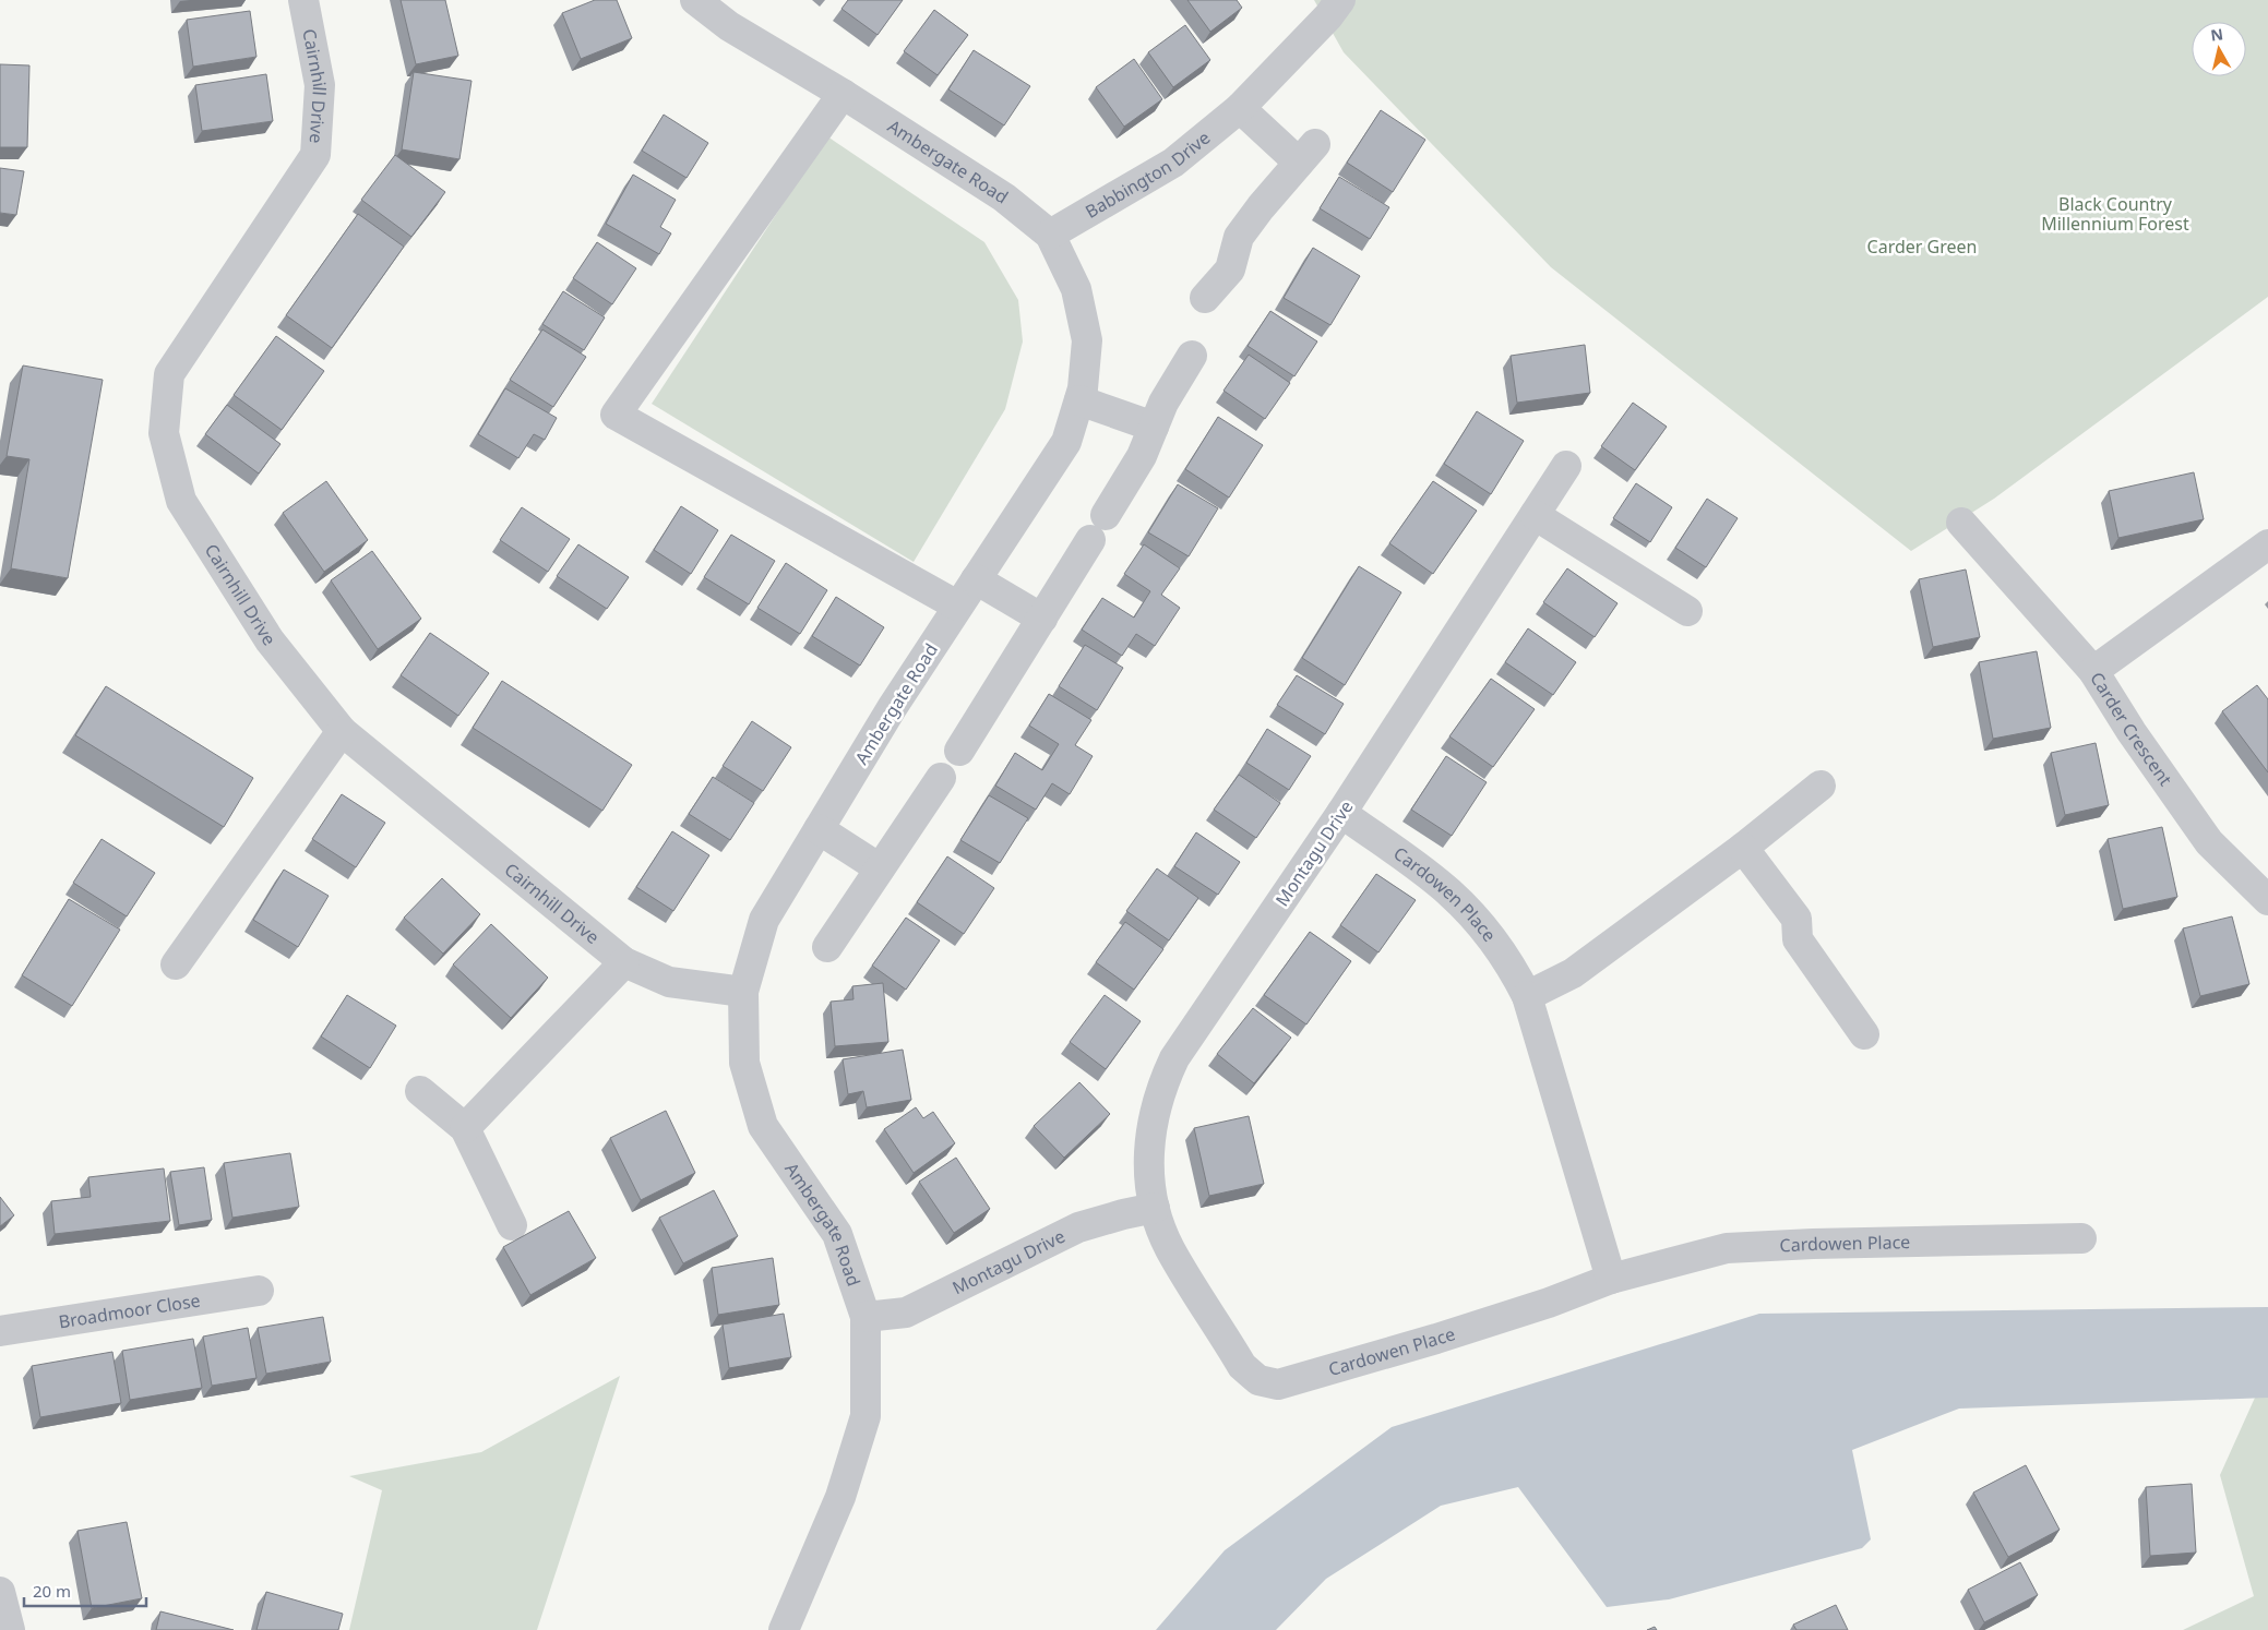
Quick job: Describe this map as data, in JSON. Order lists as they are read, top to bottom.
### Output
{
  "streets": {
    "street": [
      "Cairnhill Drive",
      "Ambergate Road",
      "Babbington Drive",
      "Carder Crescent",
      "Montagu Drive",
      "Cardowen Place",
      "Broadmoor Close"
    ]
  },
  "crossings": [
    ["Cairnhill Drive", "Ambergate Road"],
    ["Ambergate Road", "Babbington Drive"],
    ["Ambergate Road", "Montagu Drive"],
    ["Montagu Drive", "Cardowen Place"]
  ],
  "parks": ["Black Country Millennium Forest", "Carder Green"],
  "scale_bar": "20 m",
  "north": "top"
}
